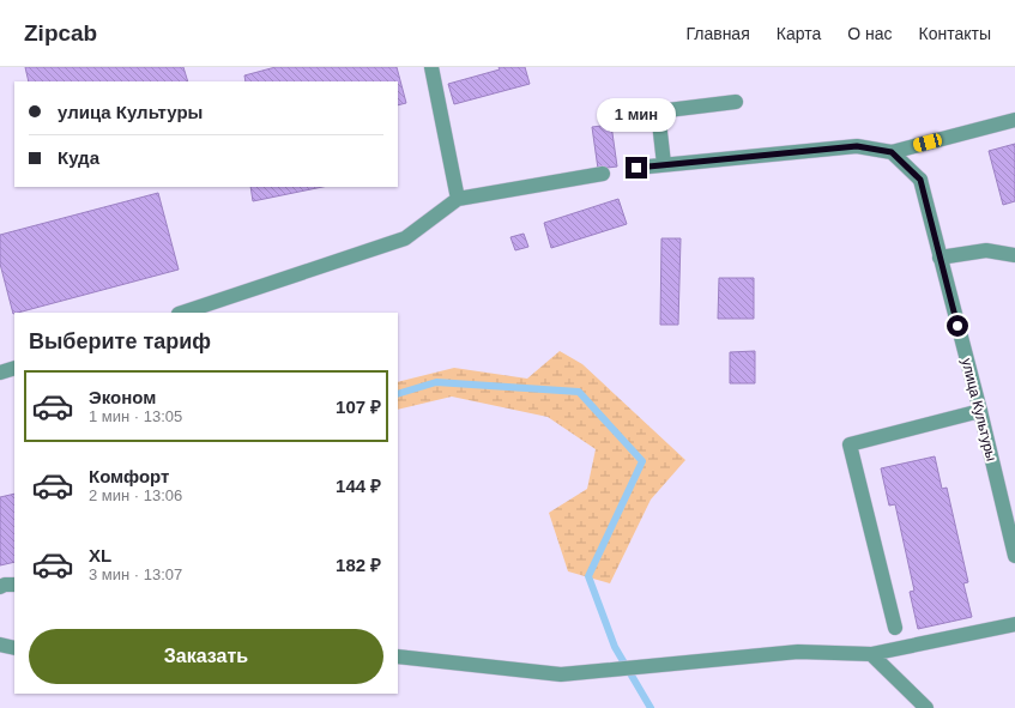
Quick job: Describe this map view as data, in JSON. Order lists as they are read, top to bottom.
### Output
{
  "streets": {
    "street": ["улица Культуры"]
  },
  "page": {
    "header": "Zipcab",
    "nav": [
      "Главная",
      "Карта",
      "О нас",
      "Контакты"
    ],
    "banner": ["улица Культуры", "Куда"],
    "bubble": "1 мин",
    "heading": "Выберите тариф",
    "list": [
      {
        "name": "Эконом",
        "note": "1 мин · 13:05",
        "value": "107 ₽"
      },
      {
        "name": "Комфорт",
        "note": "2 мин · 13:06",
        "value": "144 ₽"
      },
      {
        "name": "XL",
        "note": "3 мин · 13:07",
        "value": "182 ₽"
      }
    ],
    "buttons": "Заказать"
  }
}
